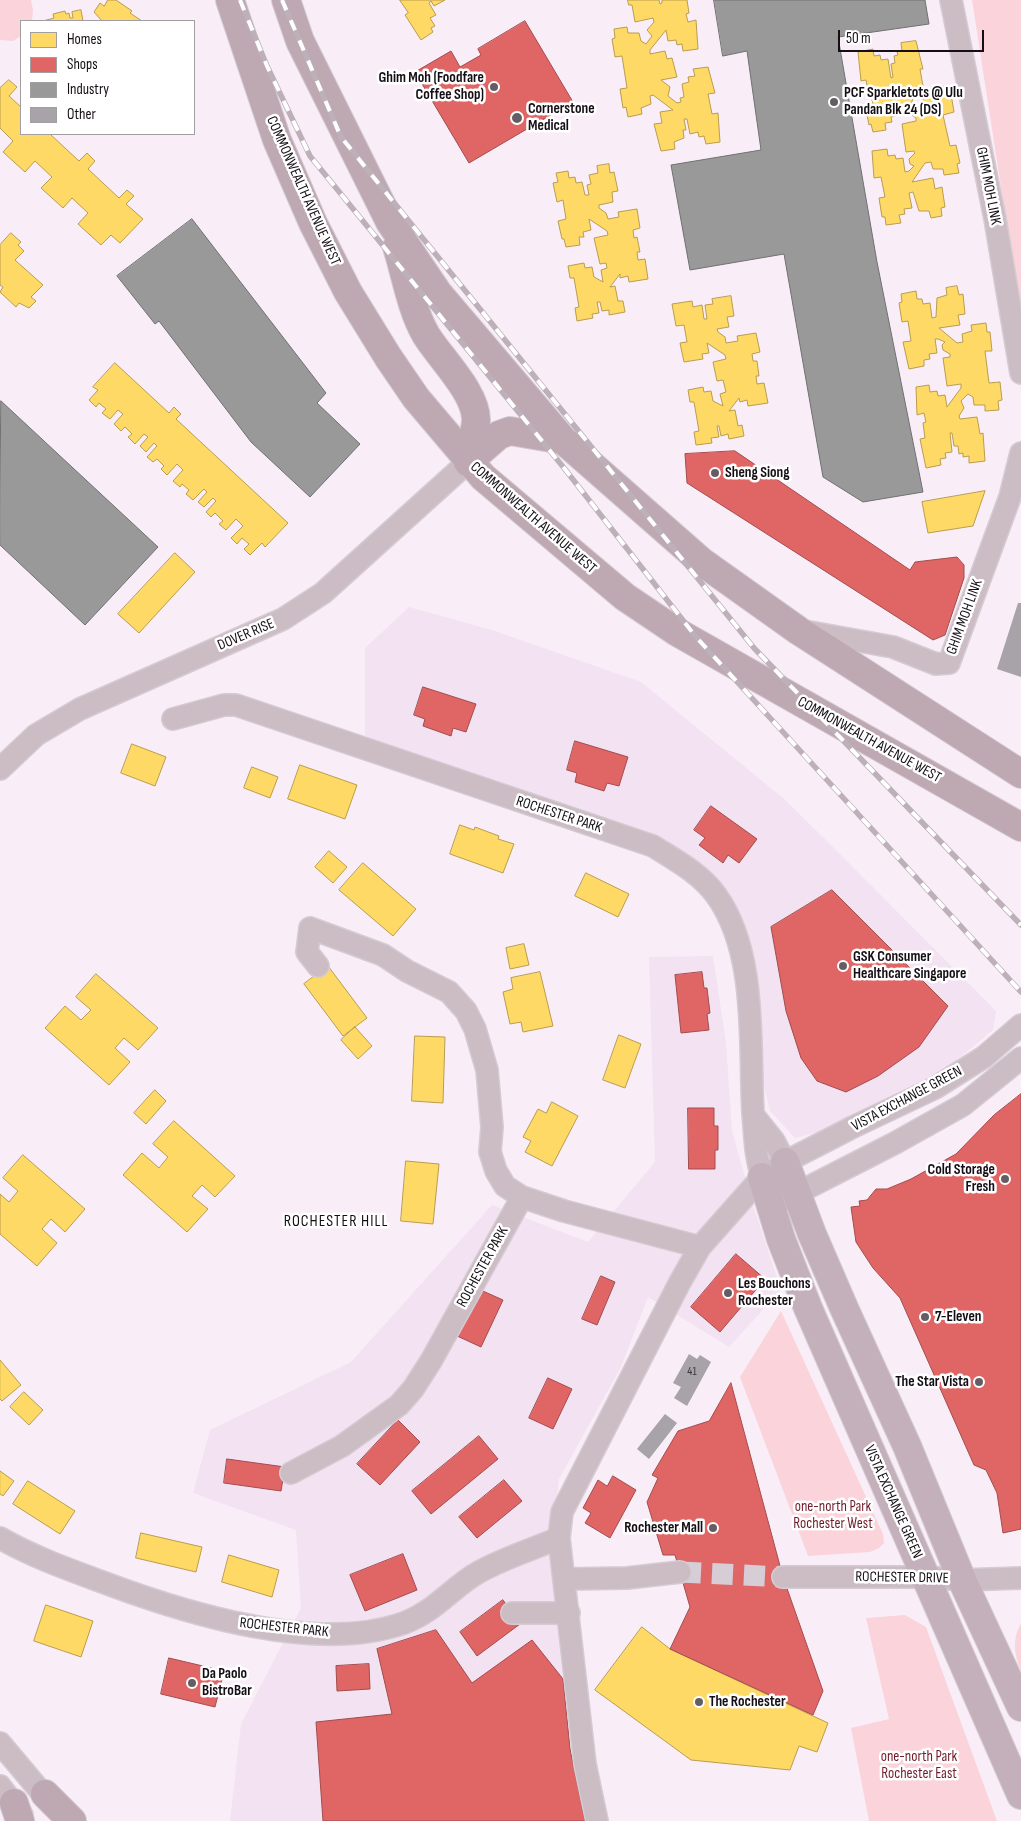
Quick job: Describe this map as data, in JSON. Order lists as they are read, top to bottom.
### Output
{
  "streets": {
    "main road": ["COMMONWEALTH AVENUE WEST"],
    "street": [
      "GHIM MOH LINK",
      "DOVER RISE",
      "ROCHESTER PARK",
      "VISTA EXCHANGE GREEN",
      "ROCHESTER DRIVE"
    ]
  },
  "crossings": [
    ["COMMONWEALTH AVENUE WEST", "DOVER RISE"],
    ["ROCHESTER PARK", "VISTA EXCHANGE GREEN"],
    ["VISTA EXCHANGE GREEN", "ROCHESTER DRIVE"]
  ],
  "districts": ["ROCHESTER HILL"],
  "parks": ["one-north Park Rochester West", "one-north Park Rochester East"],
  "places": [
    "Ghim Moh (Foodfare Coffee Shop)",
    "PCF Sparkletots @ Ulu Pandan Blk 24 (DS)",
    "Cornerstone Medical",
    "Sheng Siong",
    "GSK Consumer Healthcare Singapore",
    "Cold Storage Fresh",
    "Les Bouchons Rochester",
    "7-Eleven",
    "The Star Vista",
    "Rochester Mall",
    "Da Paolo BistroBar",
    "The Rochester"
  ],
  "house_numbers": ["41"],
  "legend": [
    "Homes",
    "Shops",
    "Industry",
    "Other"
  ],
  "scale_bar": "50 m"
}
